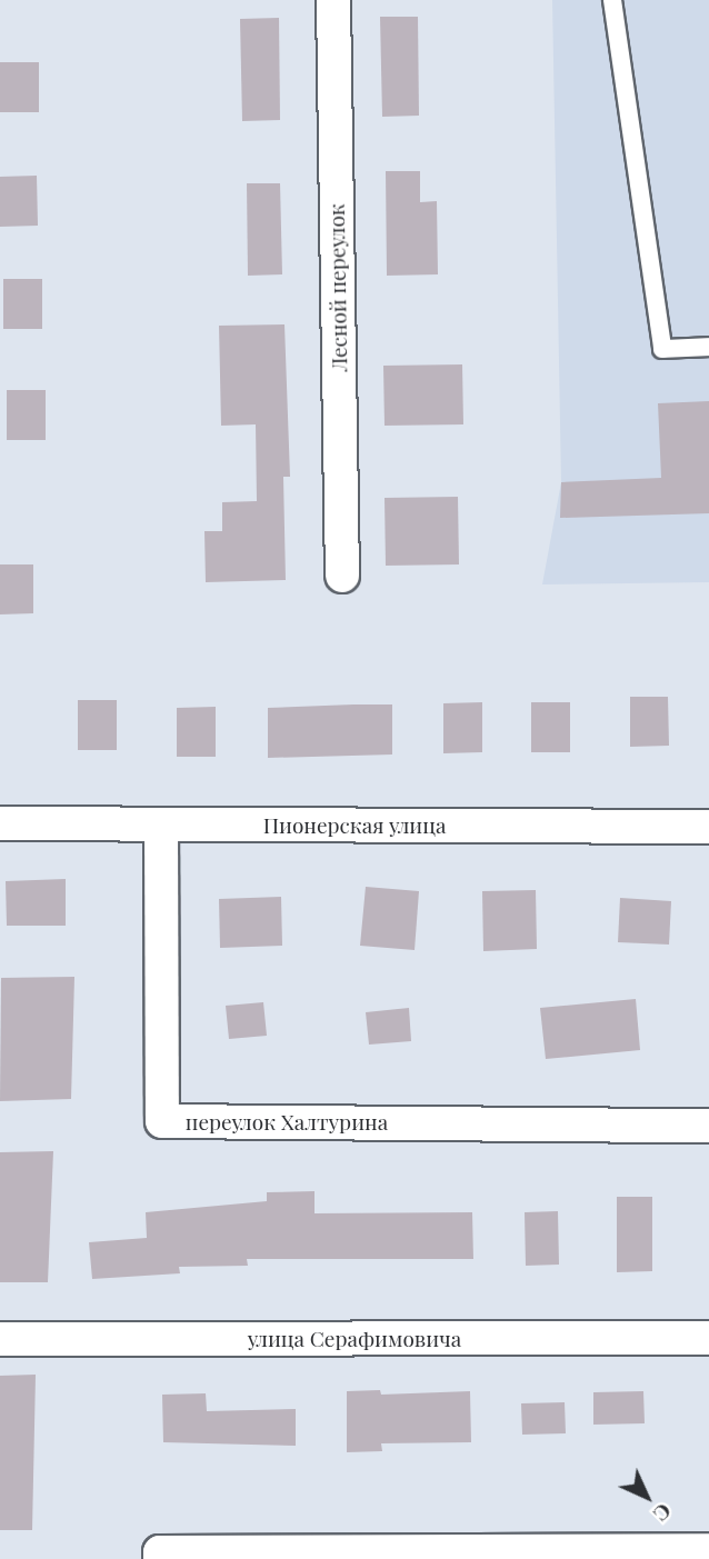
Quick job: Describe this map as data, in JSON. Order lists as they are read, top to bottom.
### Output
{
  "streets": {
    "street": [
      "Лесной переулок",
      "Пионерская улица",
      "переулок Халтурина",
      "улица Серафимовича"
    ]
  },
  "crossings": [
    ["Пионерская улица", "переулок Халтурина"]
  ],
  "north": "bottom right"
}
